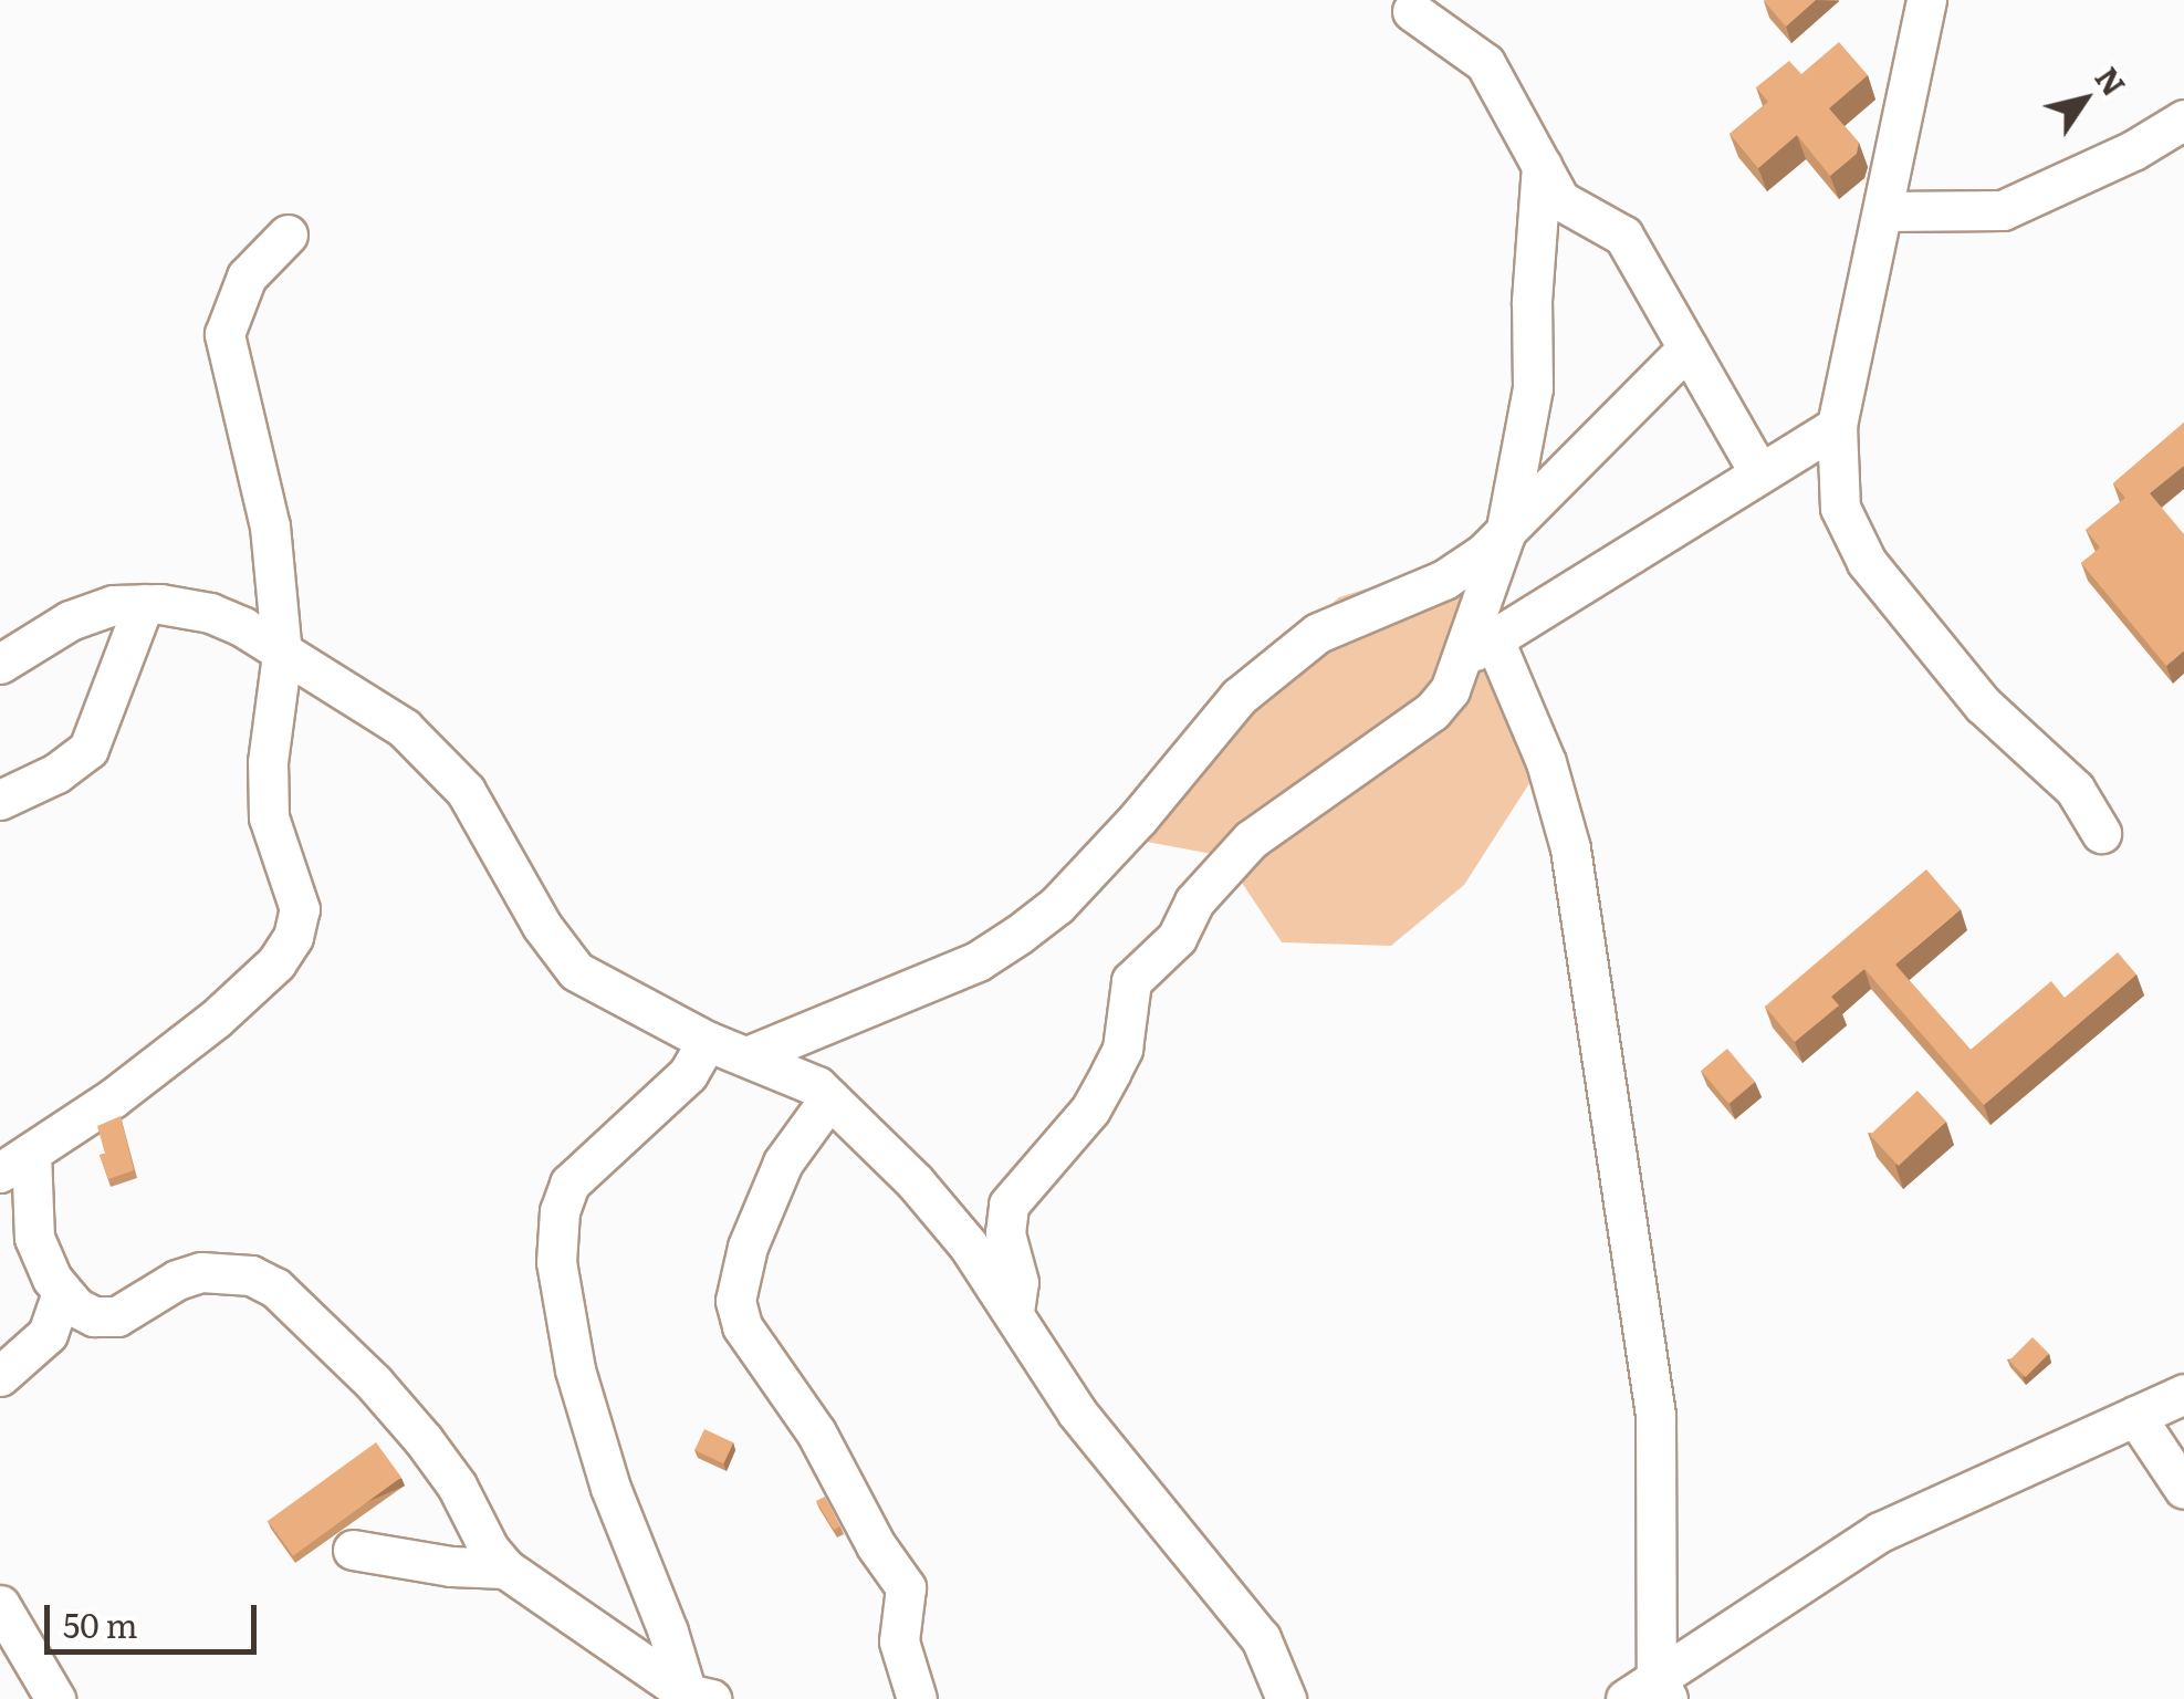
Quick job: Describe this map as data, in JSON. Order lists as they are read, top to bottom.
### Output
{
  "scale_bar": "50 m",
  "north": "top right"
}
